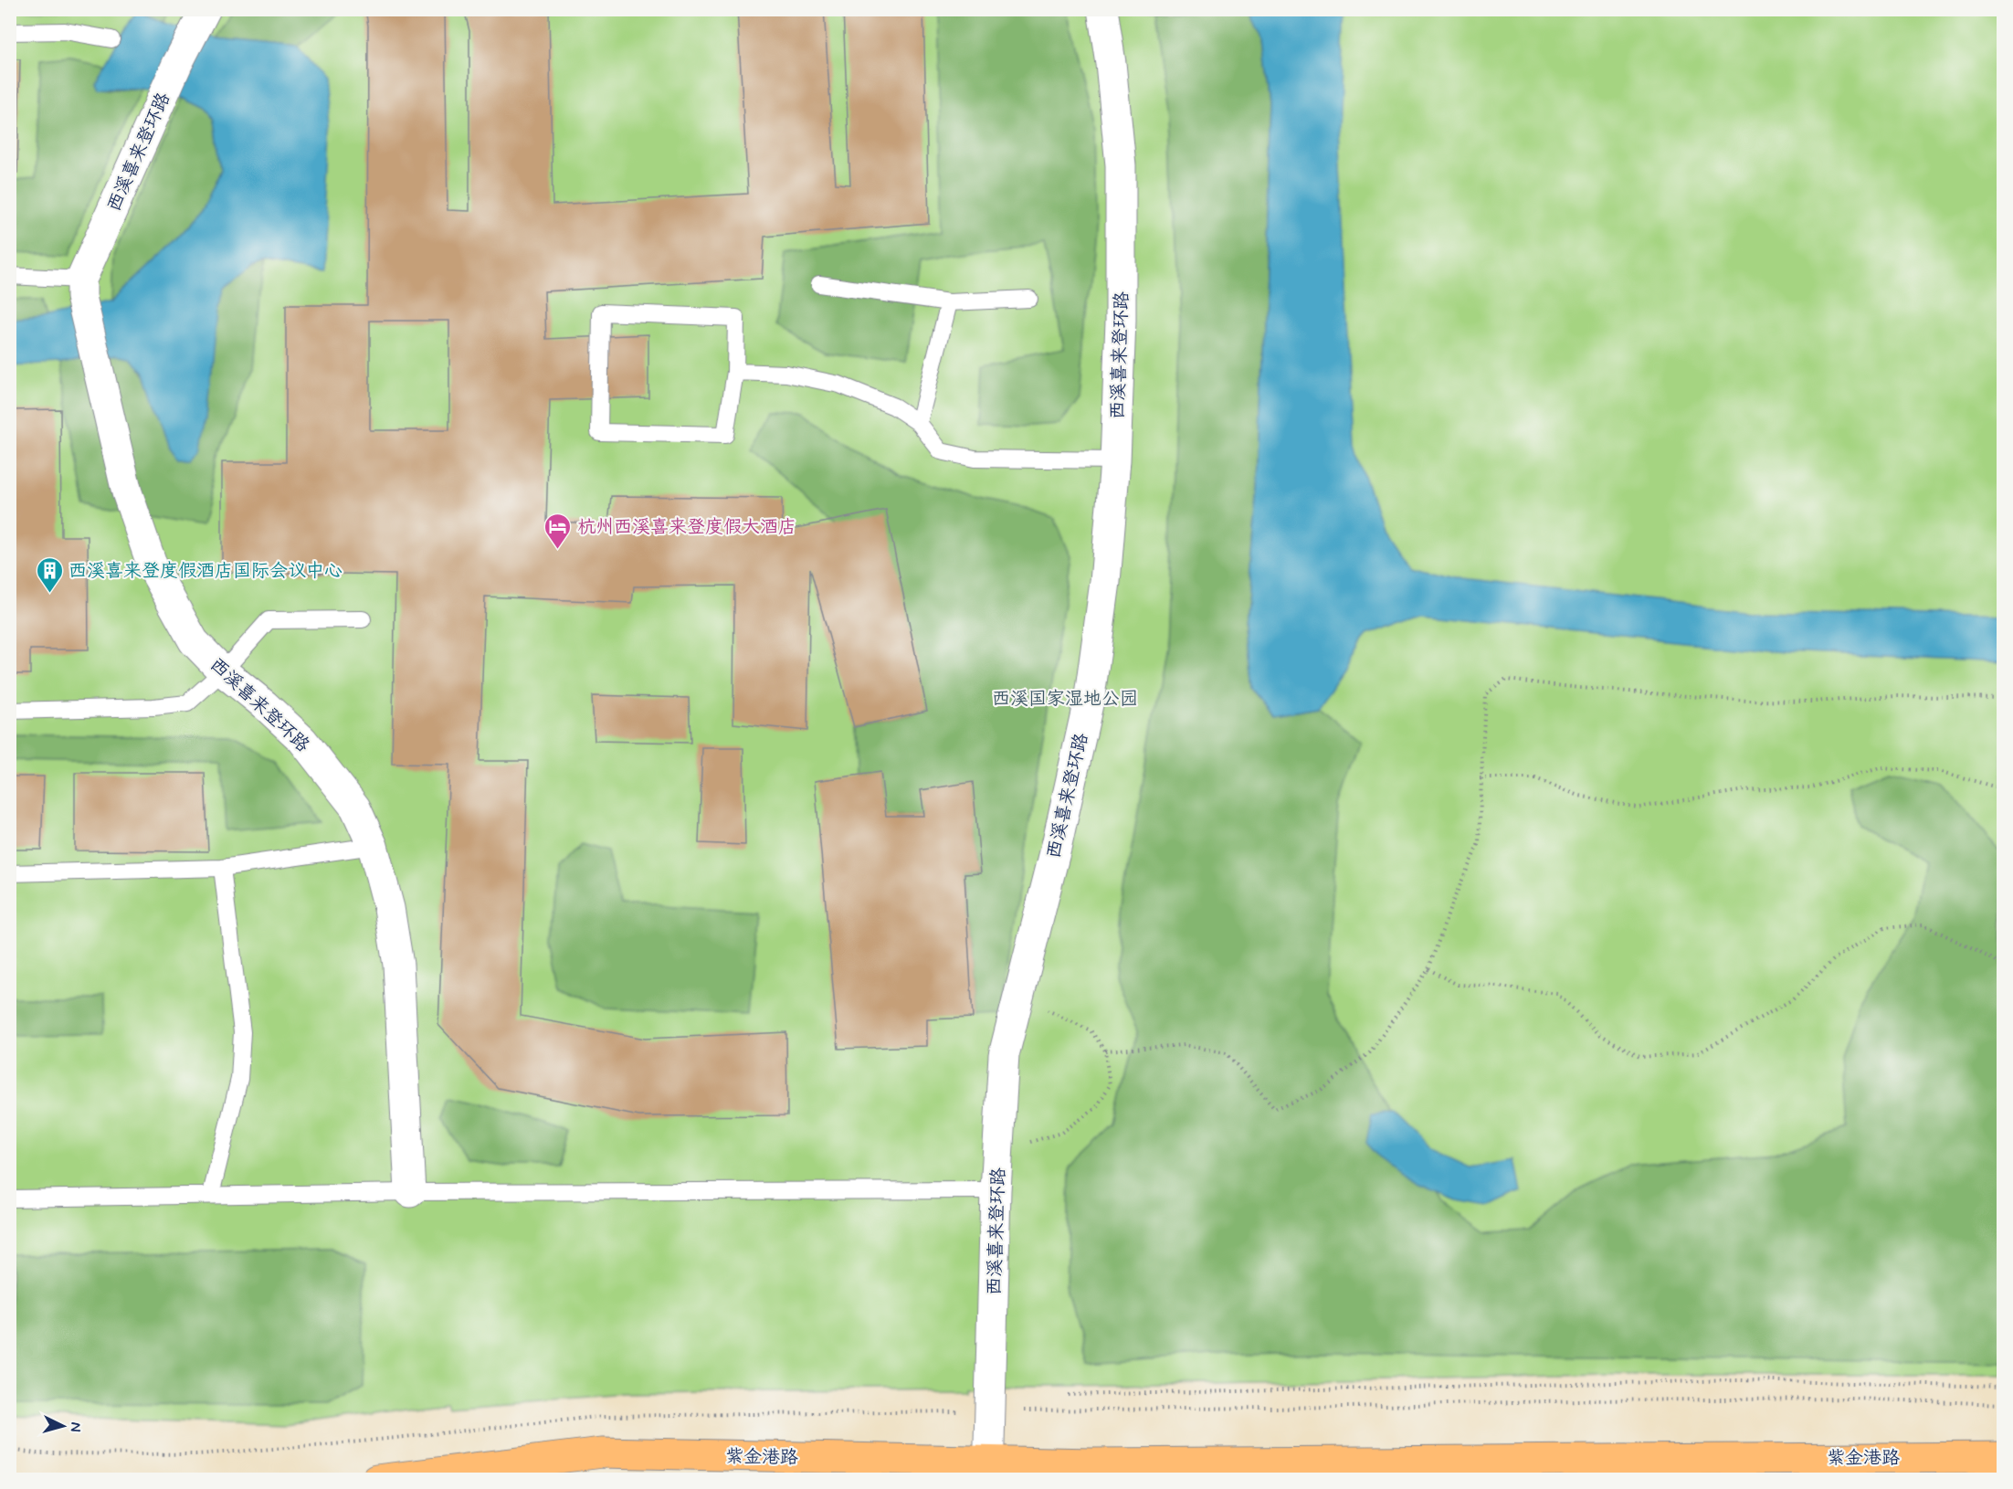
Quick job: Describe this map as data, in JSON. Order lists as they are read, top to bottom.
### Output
{
  "streets": {
    "main road": ["紫金港路"],
    "street": ["西溪喜来登环路"]
  },
  "crossings": [
    ["西溪喜来登环路", "紫金港路"]
  ],
  "parks": ["西溪国家湿地公园"],
  "places": {
    "hotel": ["杭州西溪喜来登度假大酒店"],
    "building": ["西溪喜来登度假酒店国际会议中心"]
  },
  "north": "right"
}
